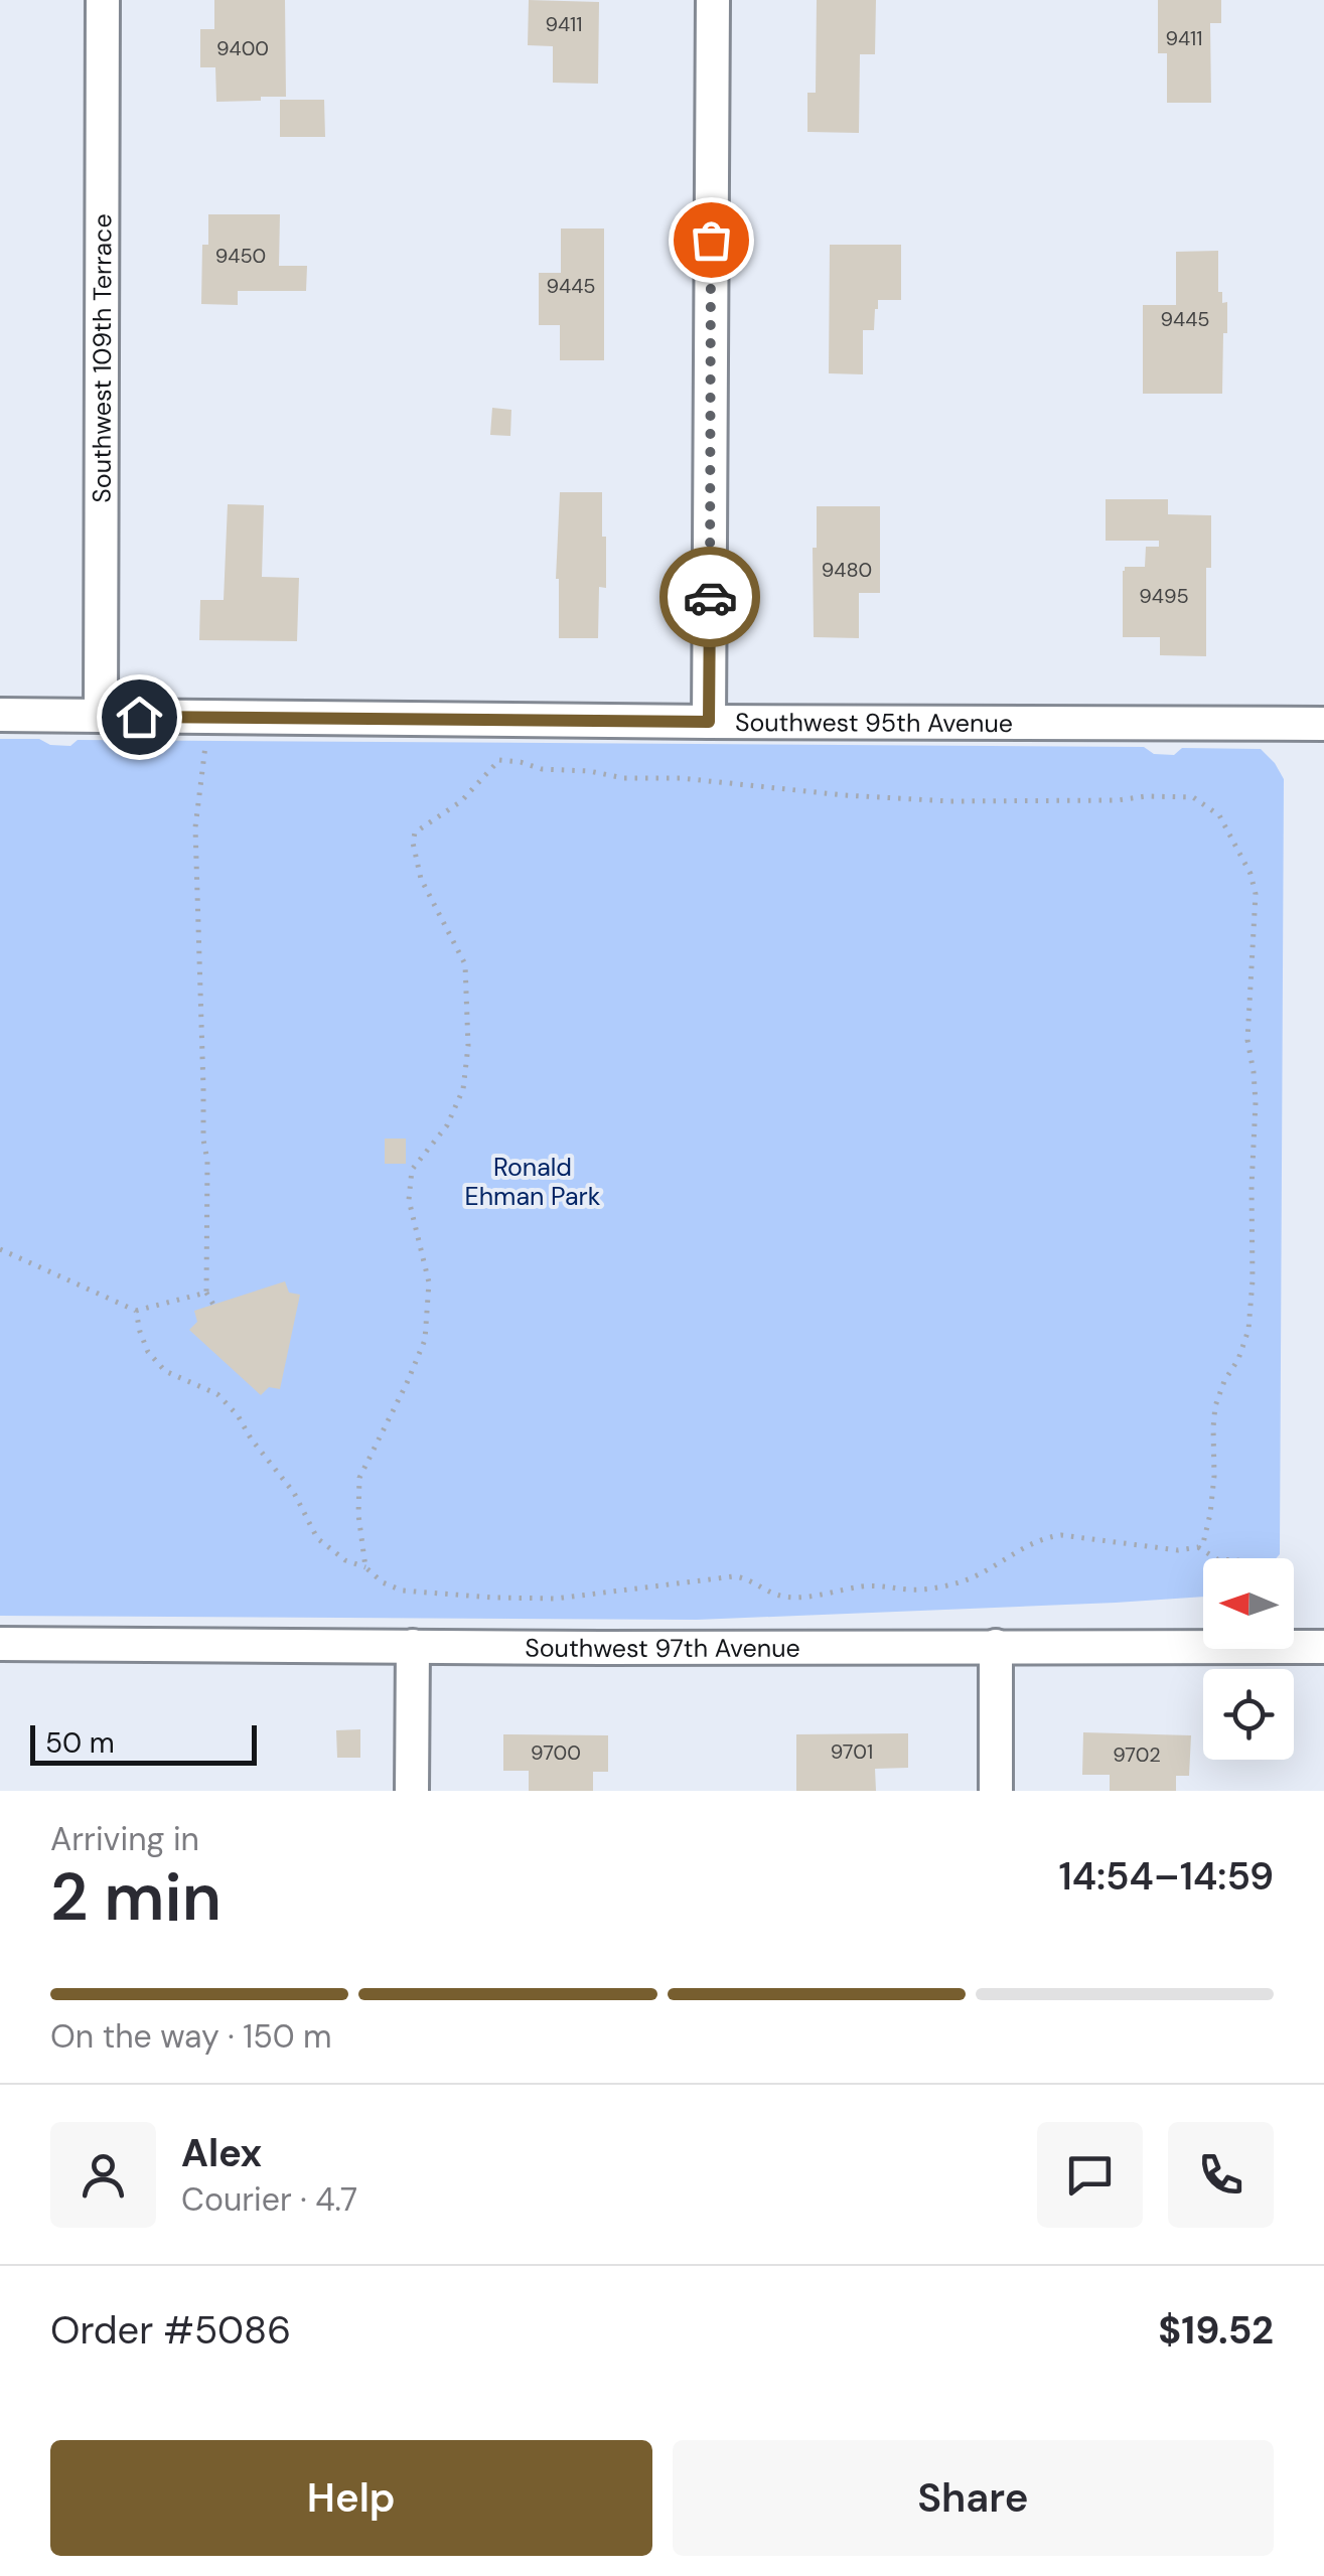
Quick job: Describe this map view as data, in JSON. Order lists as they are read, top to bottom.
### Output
{
  "streets": {
    "street": ["Southwest 109th Terrace", "Southwest 95th Avenue", "Southwest 97th Avenue"]
  },
  "crossings": [
    ["Southwest 109th Terrace", "Southwest 95th Avenue"]
  ],
  "parks": ["Ronald Ehman Park"],
  "house_numbers": [
    "9411",
    "9411",
    "9400",
    "9450",
    "9445",
    "9445",
    "9480",
    "9495",
    "9701",
    "9700",
    "9702"
  ],
  "scale_bar": "50 m",
  "north": "left",
  "page": {
    "scale": "50 m",
    "heading": ["2 min", "Arriving in", "14:54–14:59"],
    "panel": [
      "Alex",
      "Courier · 4.7",
      "Order #5086",
      "$19.52"
    ],
    "bar": "On the way · 150 m",
    "buttons": ["Help", "Share"]
  }
}
